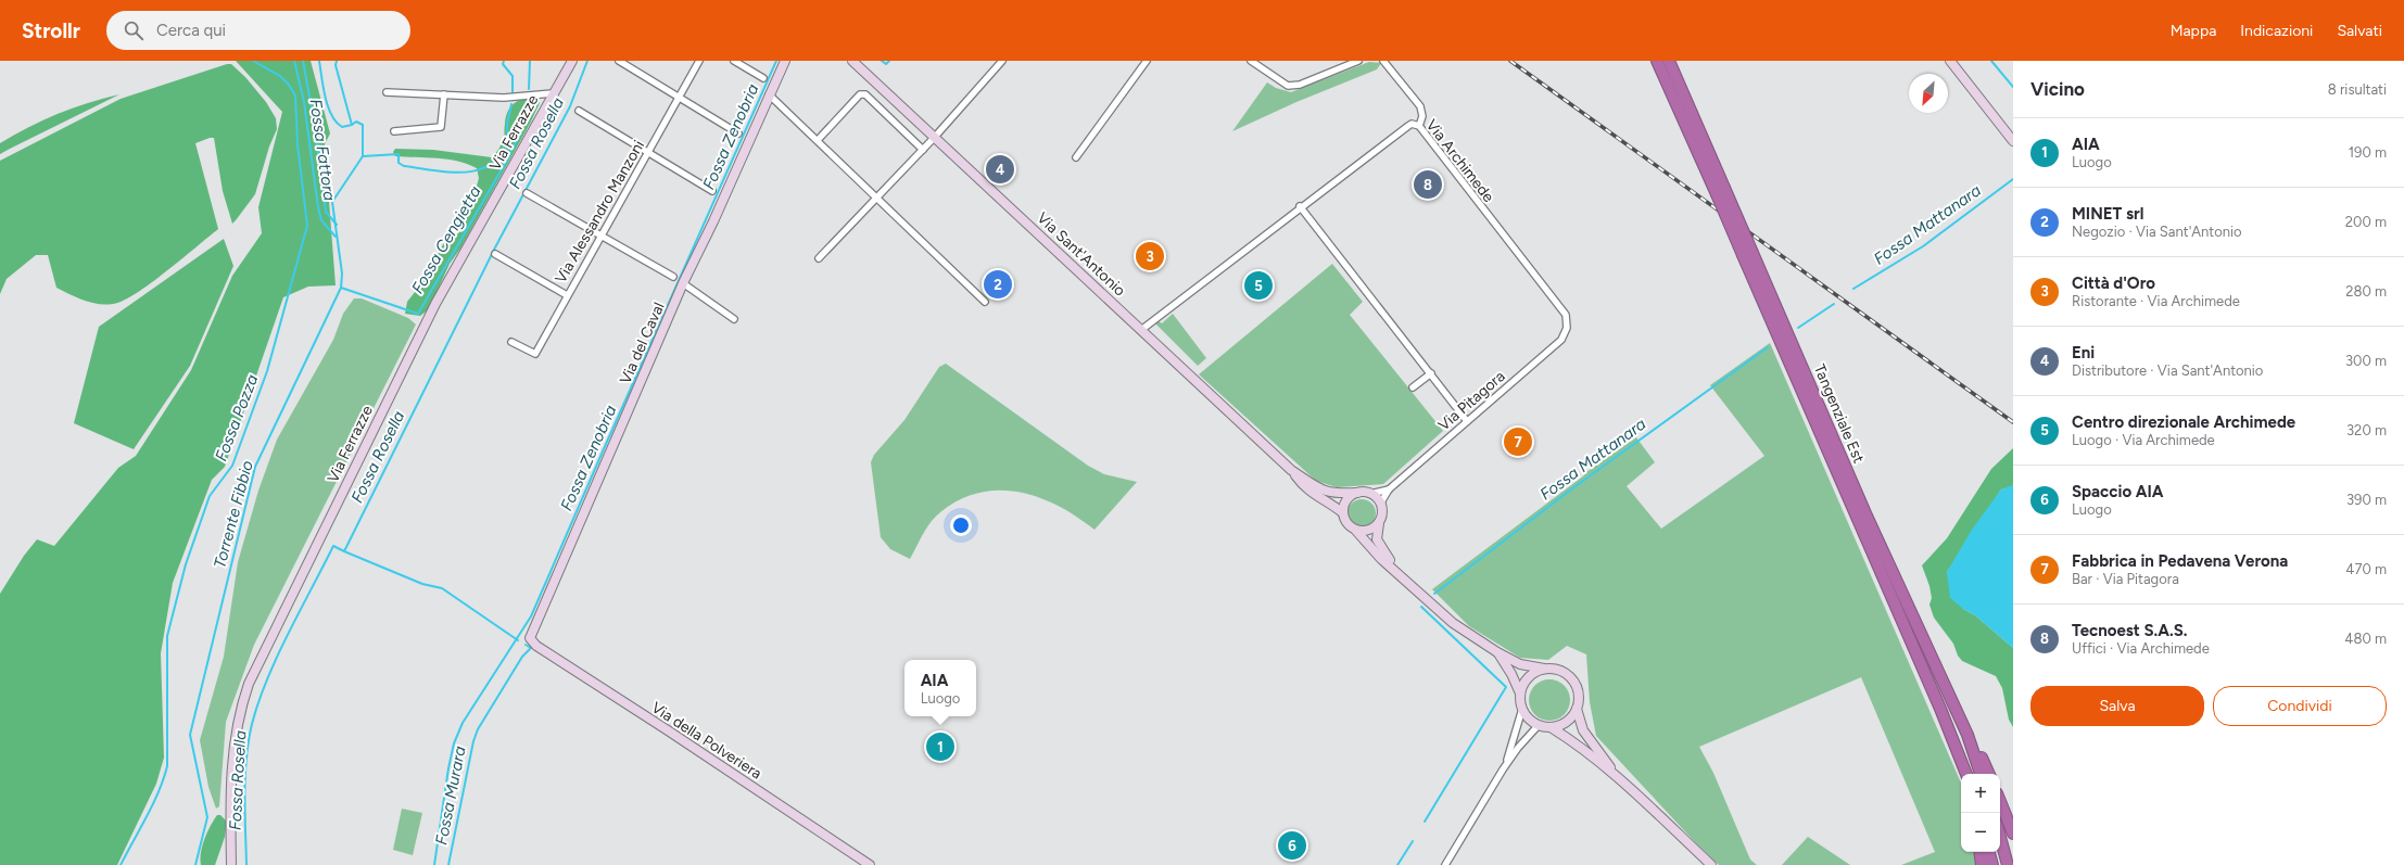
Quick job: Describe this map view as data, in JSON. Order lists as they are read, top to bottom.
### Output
{
  "streets": {
    "highway": ["Tangenziale Est"],
    "street": [
      "Via Ferrazze",
      "Via Archimede",
      "Via Alessandro Manzoni",
      "Via Sant'Antonio",
      "Via del Caval",
      "Via Pitagora",
      "Via della Polveriera"
    ]
  },
  "crossings": [
    ["Via Archimede", "Via Sant'Antonio"],
    ["Via Archimede", "Via Pitagora"],
    ["Via Sant'Antonio", "Via Pitagora"],
    ["Via del Caval", "Via della Polveriera"]
  ],
  "water": [
    "Fossa Zenobria",
    "Fossa Rosella",
    "Fossa Fattora",
    "Fossa Mattanara",
    "Fossa Cengietta",
    "Fossa Pozza",
    "Torrente Fibbio",
    "Fossa Murara"
  ],
  "north": "bottom left",
  "page": {
    "header": "Strollr",
    "search": "Cerca qui",
    "nav": ["Mappa", "Indicazioni", "Salvati"],
    "heading": ["Vicino", "8 risultati"],
    "list": [
      {
        "mark": "1",
        "name": "AIA",
        "note": "Luogo",
        "value": "190 m"
      },
      {
        "mark": "2",
        "name": "MINET srl",
        "note": "Negozio · Via Sant'Antonio",
        "value": "200 m"
      },
      {
        "mark": "3",
        "name": "Città d'Oro",
        "note": "Ristorante · Via Archimede",
        "value": "280 m"
      },
      {
        "mark": "4",
        "name": "Eni",
        "note": "Distributore · Via Sant'Antonio",
        "value": "300 m"
      },
      {
        "mark": "5",
        "name": "Centro direzionale Archimede",
        "note": "Luogo · Via Archimede",
        "value": "320 m"
      },
      {
        "mark": "6",
        "name": "Spaccio AIA",
        "note": "Luogo",
        "value": "390 m"
      },
      {
        "mark": "7",
        "name": "Fabbrica in Pedavena Verona",
        "note": "Bar · Via Pitagora",
        "value": "470 m"
      },
      {
        "mark": "8",
        "name": "Tecnoest S.A.S.",
        "note": "Uffici · Via Archimede",
        "value": "480 m"
      }
    ],
    "pins": [
      "4",
      "8",
      "3",
      "2",
      "5",
      "7",
      "1",
      "6"
    ],
    "popup": ["AIA", "Luogo"],
    "buttons": ["Salva", "Condividi"],
    "map_buttons": ["+", "−"]
  }
}
